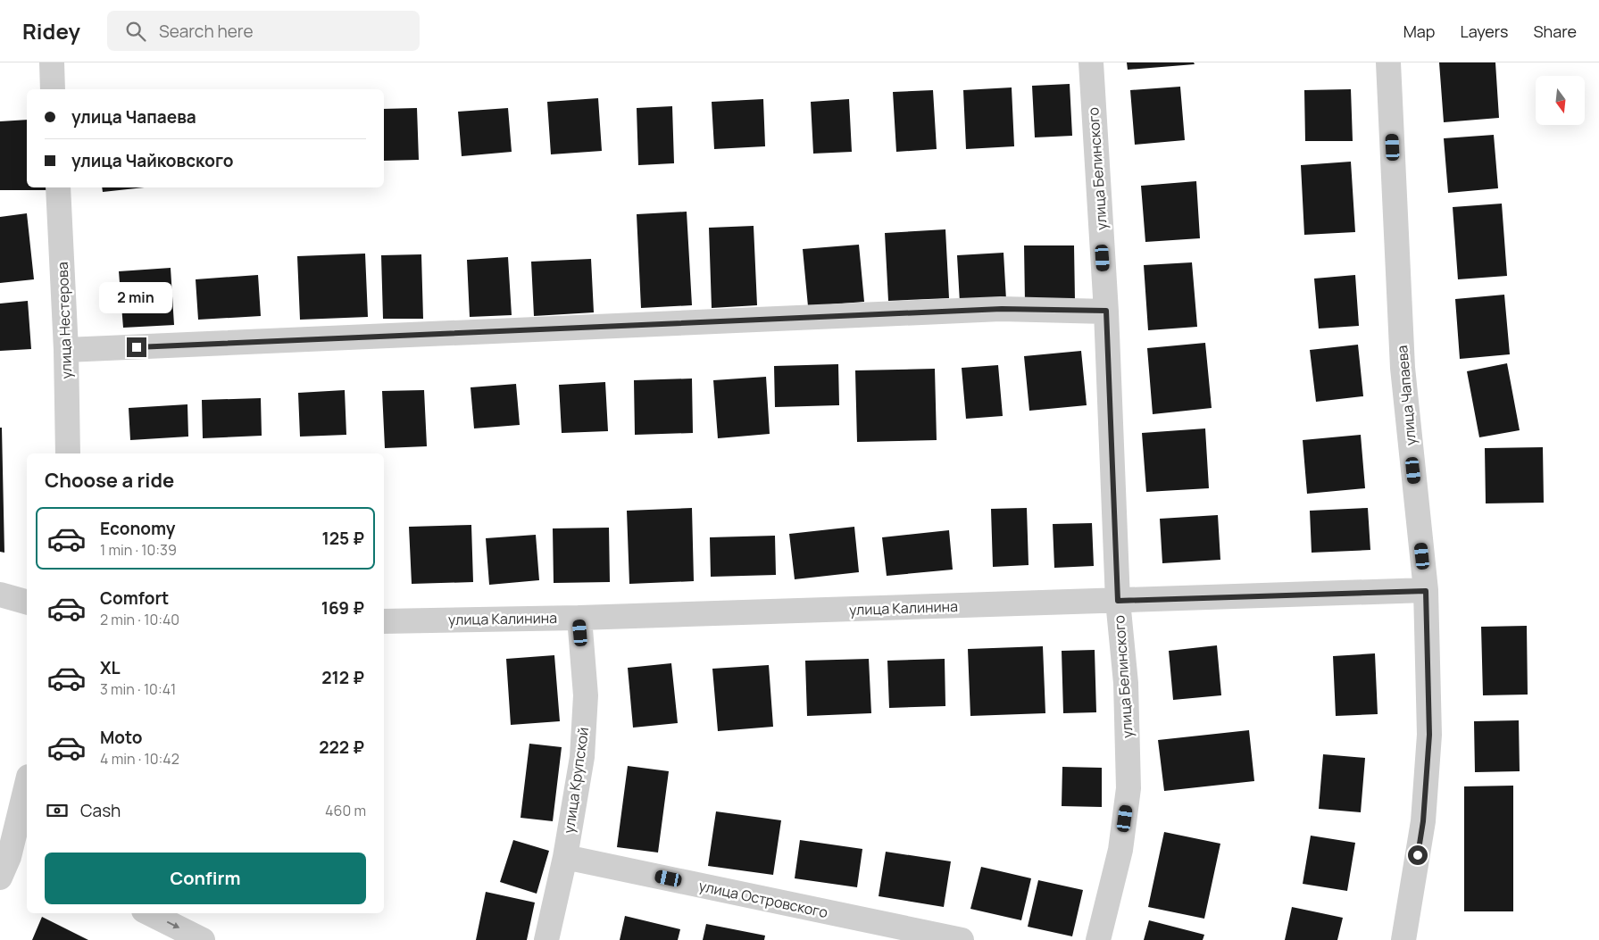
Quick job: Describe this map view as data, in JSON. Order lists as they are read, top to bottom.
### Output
{
  "streets": {
    "street": [
      "улица Белинского",
      "улица Нестерова",
      "улица Чапаева",
      "улица Калинина",
      "улица Крупской",
      "улица Островского"
    ]
  },
  "crossings": [
    ["улица Белинского", "улица Калинина"],
    ["улица Чапаева", "улица Калинина"],
    ["улица Калинина", "улица Крупской"],
    ["улица Крупской", "улица Островского"]
  ],
  "north": "bottom",
  "page": {
    "header": "Ridey",
    "search": "Search here",
    "nav": ["Map", "Layers", "Share"],
    "banner": ["улица Чапаева", "улица Чайковского"],
    "bubble": "2 min",
    "heading": "Choose a ride",
    "list": [
      {
        "name": "Economy",
        "note": "1 min · 10:39",
        "value": "125 ₽"
      },
      {
        "name": "Comfort",
        "note": "2 min · 10:40",
        "value": "169 ₽"
      },
      {
        "name": "XL",
        "note": "3 min · 10:41",
        "value": "212 ₽"
      },
      {
        "name": "Moto",
        "note": "4 min · 10:42",
        "value": "222 ₽"
      }
    ],
    "pay": ["Cash", "460 m"],
    "buttons": "Confirm"
  }
}
